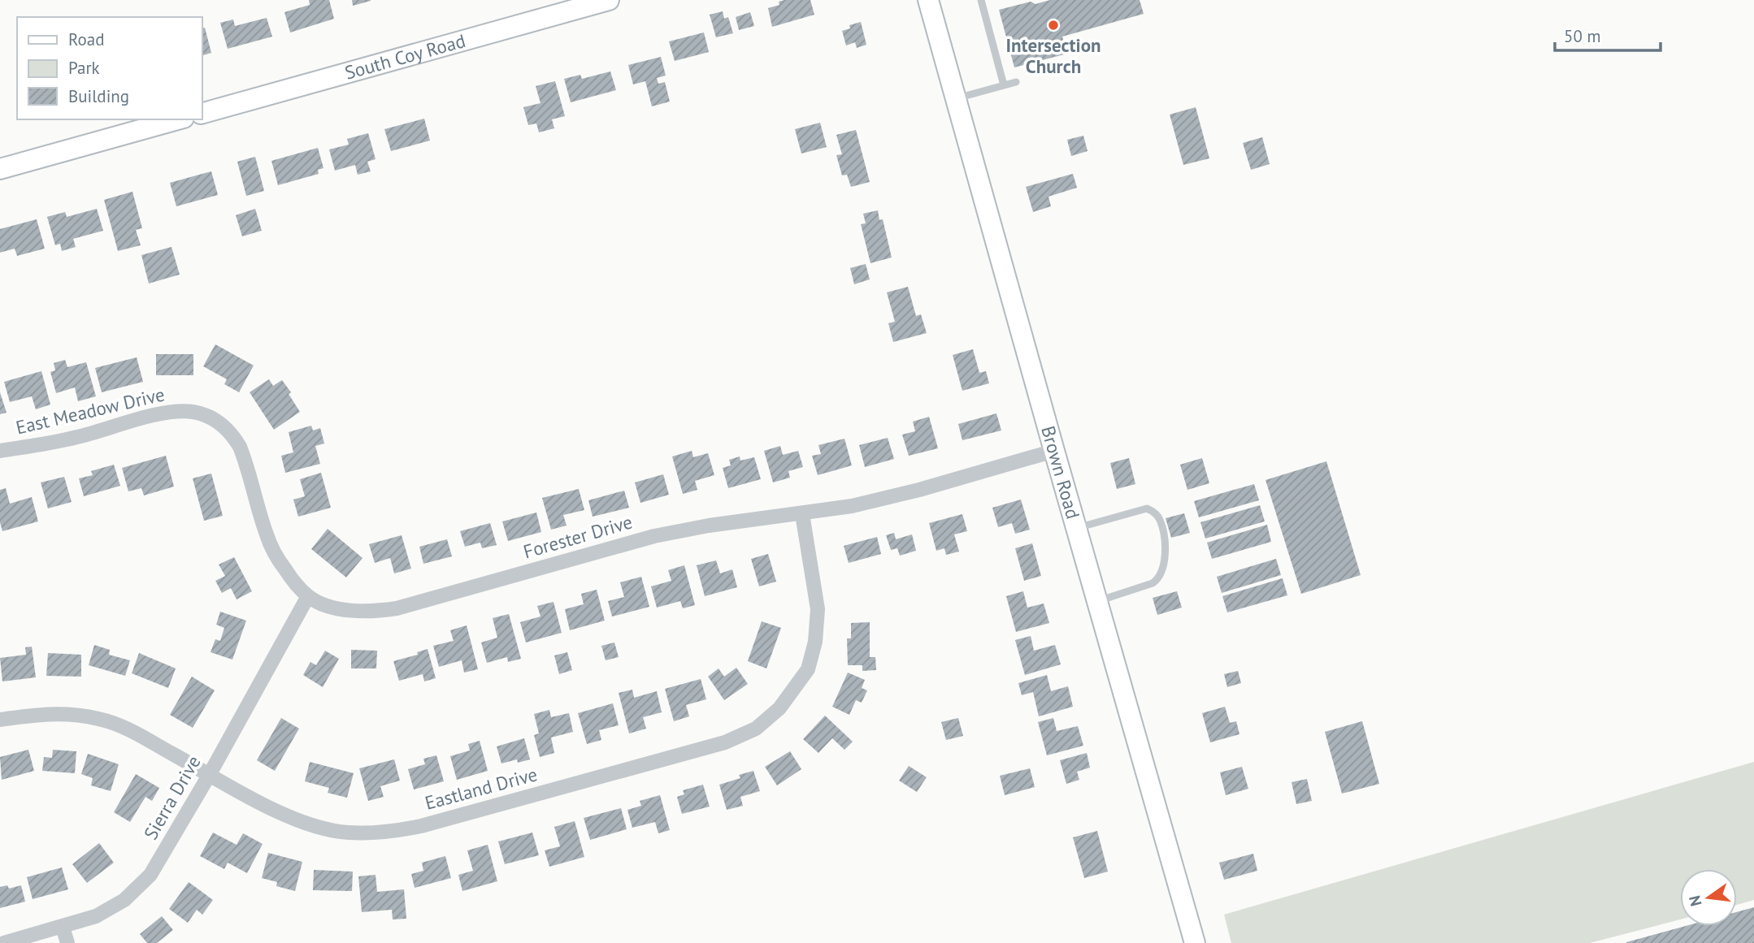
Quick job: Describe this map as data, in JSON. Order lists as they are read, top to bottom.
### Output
{
  "streets": {
    "street": [
      "South Coy Road",
      "East Meadow Drive",
      "Brown Road",
      "Forester Drive",
      "Eastland Drive",
      "Sierra Drive"
    ]
  },
  "crossings": [
    ["East Meadow Drive", "Forester Drive"],
    ["Brown Road", "Forester Drive"],
    ["Forester Drive", "Eastland Drive"],
    ["Forester Drive", "Sierra Drive"],
    ["Eastland Drive", "Sierra Drive"]
  ],
  "places": ["Intersection Church"],
  "legend": ["Road", "Park", "Building"],
  "scale_bar": "50 m",
  "north": "left"
}
